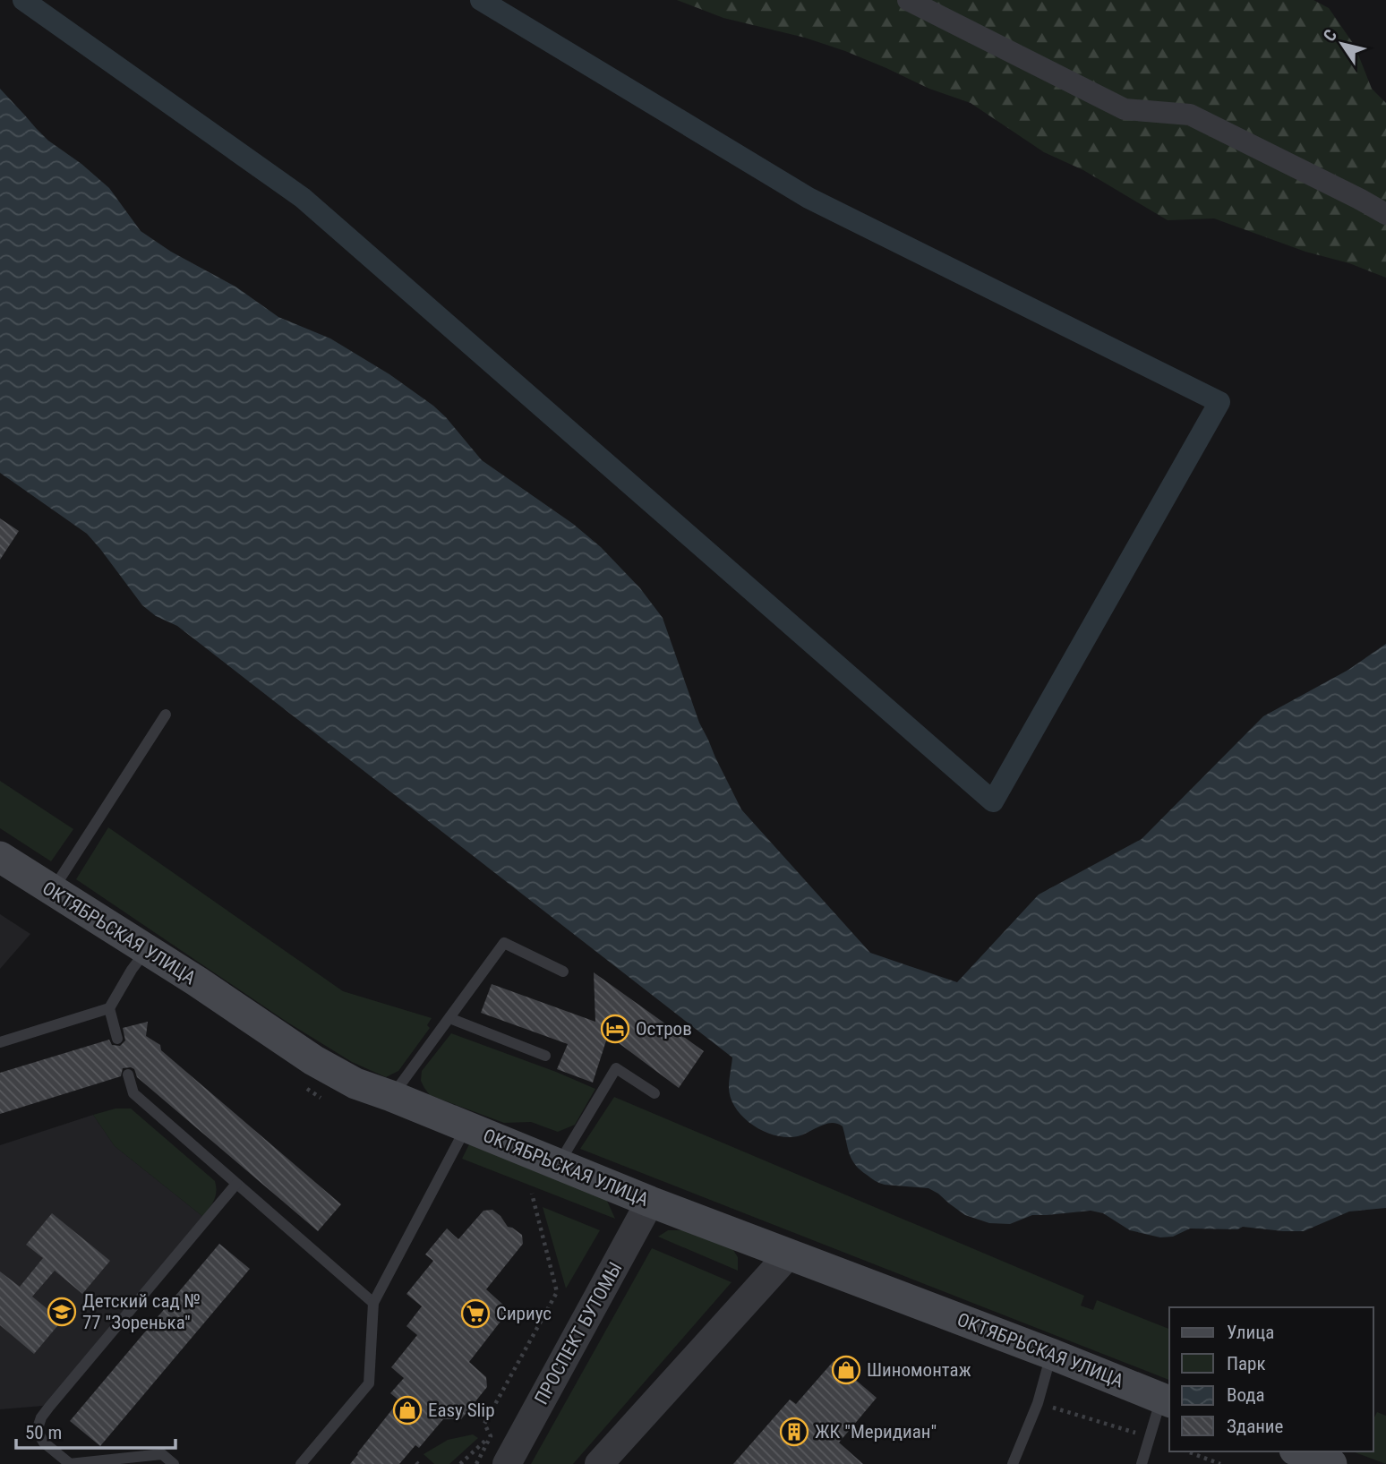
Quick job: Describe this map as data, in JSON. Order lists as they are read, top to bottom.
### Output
{
  "streets": {
    "main road": ["ОКТЯБРЬСКАЯ УЛИЦА"],
    "street": ["ПРОСПЕКТ БУТОМЫ"]
  },
  "crossings": [
    ["ОКТЯБРЬСКАЯ УЛИЦА", "ПРОСПЕКТ БУТОМЫ"]
  ],
  "places": {
    "hotel": ["Остров"],
    "school or university": ["Детский сад № 77 \"Зоренька\""],
    "supermarket": ["Сириус"],
    "shop": ["Шиномонтаж", "Easy Slip"],
    "building": ["ЖК \"Меридиан\""]
  },
  "legend": [
    "Улица",
    "Парк",
    "Вода",
    "Здание"
  ],
  "scale_bar": "50 m",
  "north": "top left"
}
